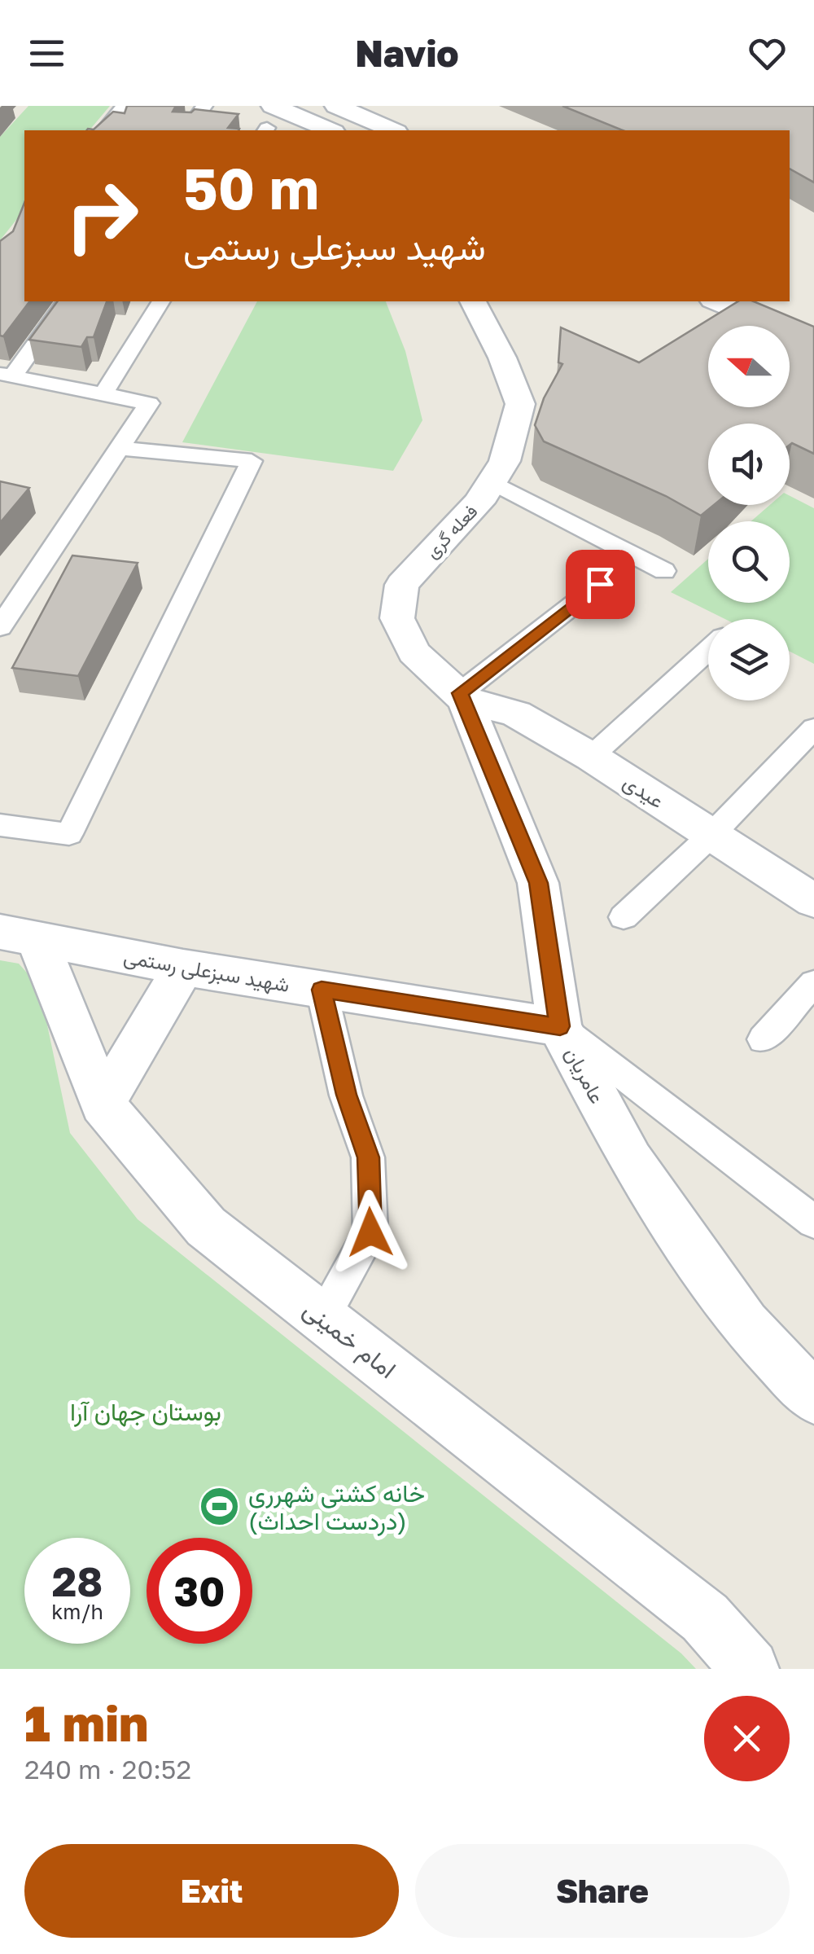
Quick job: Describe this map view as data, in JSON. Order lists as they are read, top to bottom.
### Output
{
  "streets": {
    "street": [
      "فعله گری",
      "عیدی",
      "شهید سبزعلی رستمی",
      "عامریان",
      "امام خمینی"
    ]
  },
  "crossings": [
    ["فعله گری", "عیدی"],
    ["فعله گری", "عامریان"],
    ["عیدی", "عامریان"],
    ["شهید سبزعلی رستمی", "عامریان"],
    ["شهید سبزعلی رستمی", "امام خمینی"]
  ],
  "parks": ["بوستان جهان آرا"],
  "places": {
    "sports": ["خانه کشتی شهرری (دردست احداث)"]
  },
  "north": "left",
  "page": {
    "header": "Navio",
    "turn": ["50 m", "شهید سبزعلی رستمی"],
    "speed": "28 km/h",
    "limit": "30",
    "heading": ["1 min", "240 m · 20:52"],
    "buttons": ["Exit", "Share"]
  }
}
